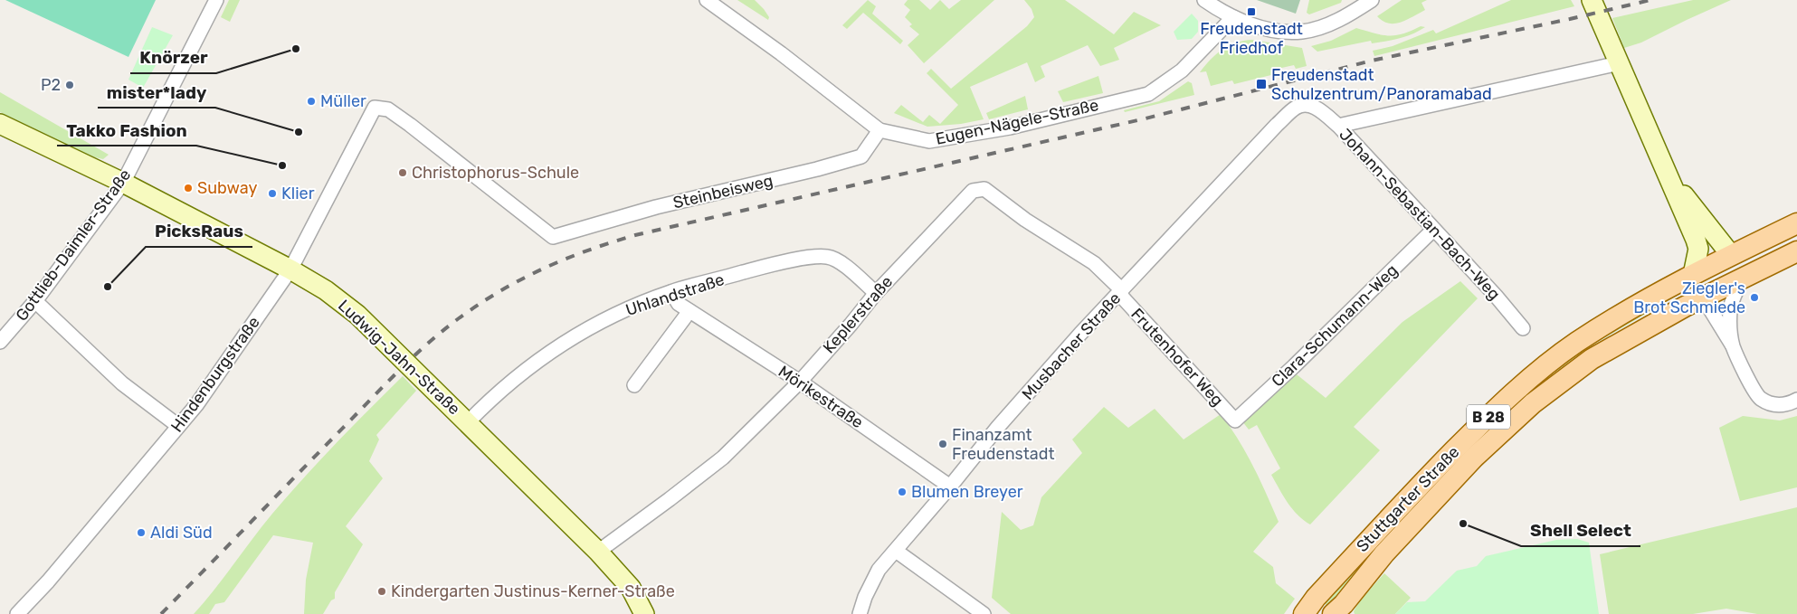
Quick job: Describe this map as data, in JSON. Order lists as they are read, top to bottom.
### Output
{
  "streets": {
    "main road": ["B 28", "Stuttgarter Straße"],
    "street": [
      "Eugen-Nägele-Straße",
      "Steinbeisweg",
      "Johann-Sebastian-Bach-Weg",
      "Gottlieb-Daimler-Straße",
      "Uhlandstraße",
      "Keplerstraße",
      "Clara-Schumann-Weg",
      "Musbacher Straße",
      "Ludwig-Jahn-Straße",
      "Frutenhofer Weg",
      "Hindenburgstraße",
      "Mörikestraße"
    ]
  },
  "crossings": [
    ["Eugen-Nägele-Straße", "Steinbeisweg"],
    ["Steinbeisweg", "Hindenburgstraße"],
    ["Johann-Sebastian-Bach-Weg", "Clara-Schumann-Weg"],
    ["Johann-Sebastian-Bach-Weg", "Musbacher Straße"],
    ["Gottlieb-Daimler-Straße", "Ludwig-Jahn-Straße"],
    ["Uhlandstraße", "Keplerstraße"],
    ["Uhlandstraße", "Ludwig-Jahn-Straße"],
    ["Uhlandstraße", "Mörikestraße"],
    ["Keplerstraße", "Musbacher Straße"],
    ["Keplerstraße", "Ludwig-Jahn-Straße"],
    ["Keplerstraße", "Frutenhofer Weg"],
    ["Keplerstraße", "Mörikestraße"],
    ["Clara-Schumann-Weg", "Frutenhofer Weg"],
    ["Musbacher Straße", "Frutenhofer Weg"],
    ["Musbacher Straße", "Mörikestraße"],
    ["Ludwig-Jahn-Straße", "Hindenburgstraße"]
  ],
  "places": {
    "transit": ["Freudenstadt Friedhof", "Freudenstadt Schulzentrum/Panoramabad"],
    "other": [
      "Knörzer",
      "P2",
      "Müller",
      "mister*lady",
      "Takko Fashion",
      "Christophorus-Schule",
      "Subway",
      "Klier",
      "PicksRaus",
      "Ziegler's Brot Schmiede",
      "Finanzamt Freudenstadt",
      "Blumen Breyer",
      "Shell Select",
      "Aldi Süd",
      "Kindergarten Justinus-Kerner-Straße"
    ]
  }
}
